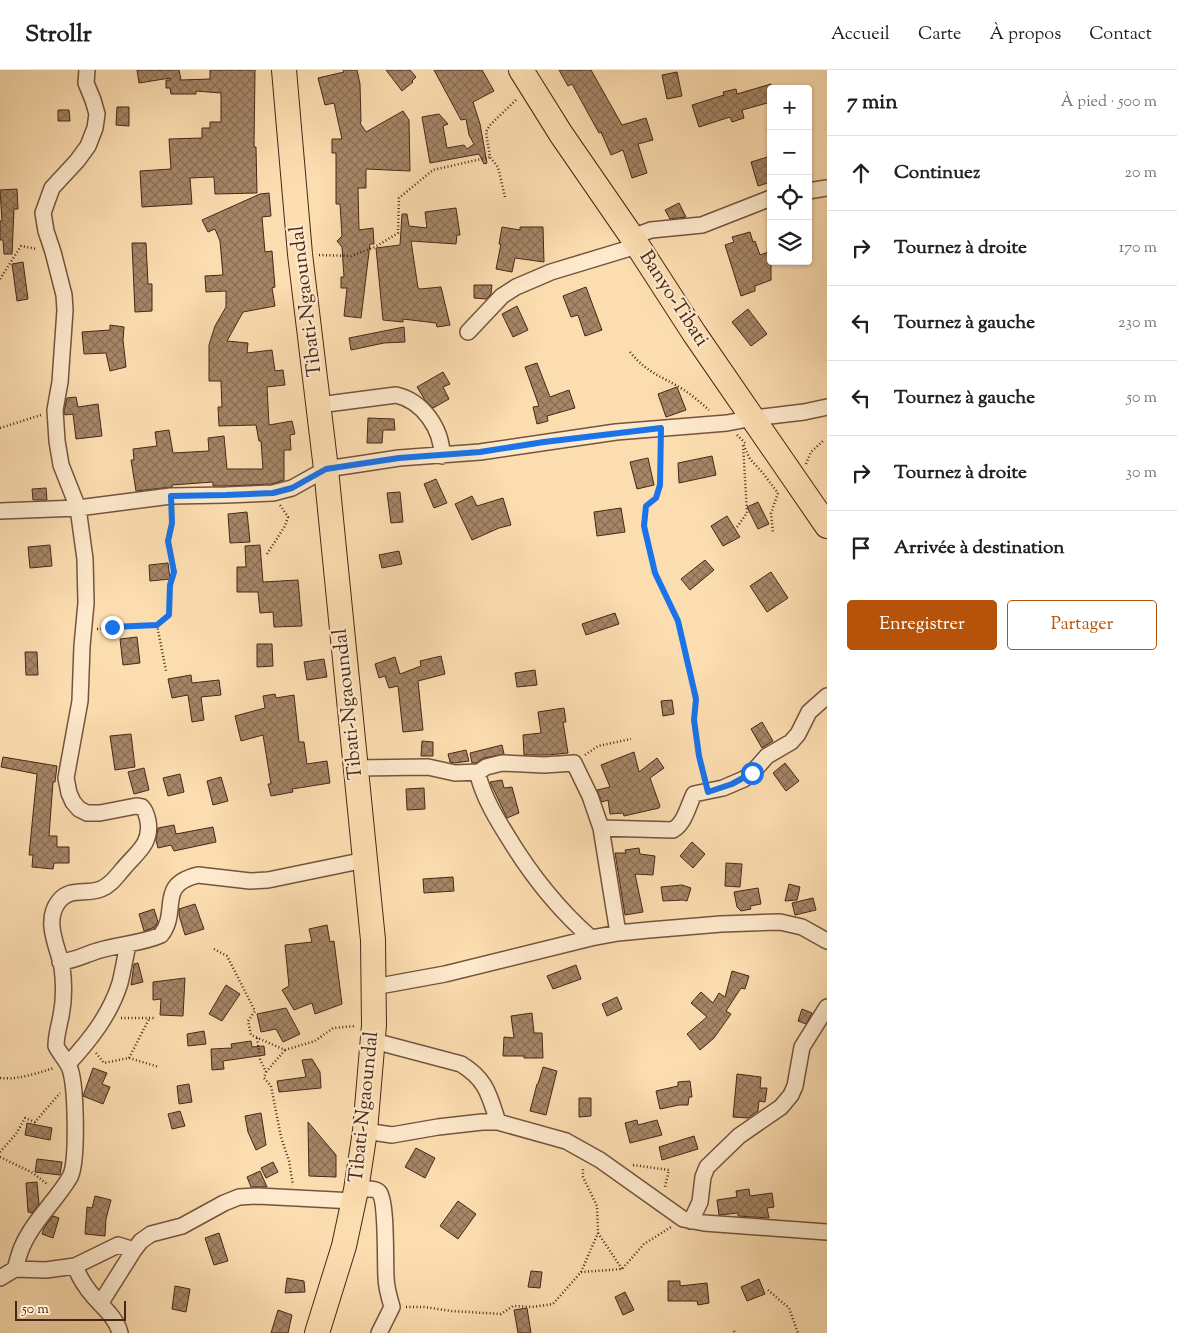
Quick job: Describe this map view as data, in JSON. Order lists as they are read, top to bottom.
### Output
{
  "streets": {
    "highway": ["Banyo-Tibati", "Tibati-Ngaoundal"]
  },
  "scale_bar": "50 m",
  "page": {
    "header": "Strollr",
    "nav": [
      "Accueil",
      "Carte",
      "À propos",
      "Contact"
    ],
    "heading": ["7 min", "À pied · 500 m"],
    "map_buttons": ["+", "−"],
    "list": [
      ["Continuez", "20 m"],
      ["Tournez à droite", "170 m"],
      ["Tournez à gauche", "230 m"],
      ["Tournez à gauche", "50 m"],
      ["Tournez à droite", "30 m"],
      "Arrivée à destination"
    ],
    "buttons": ["Enregistrer", "Partager"],
    "scale": "50 m"
  }
}
